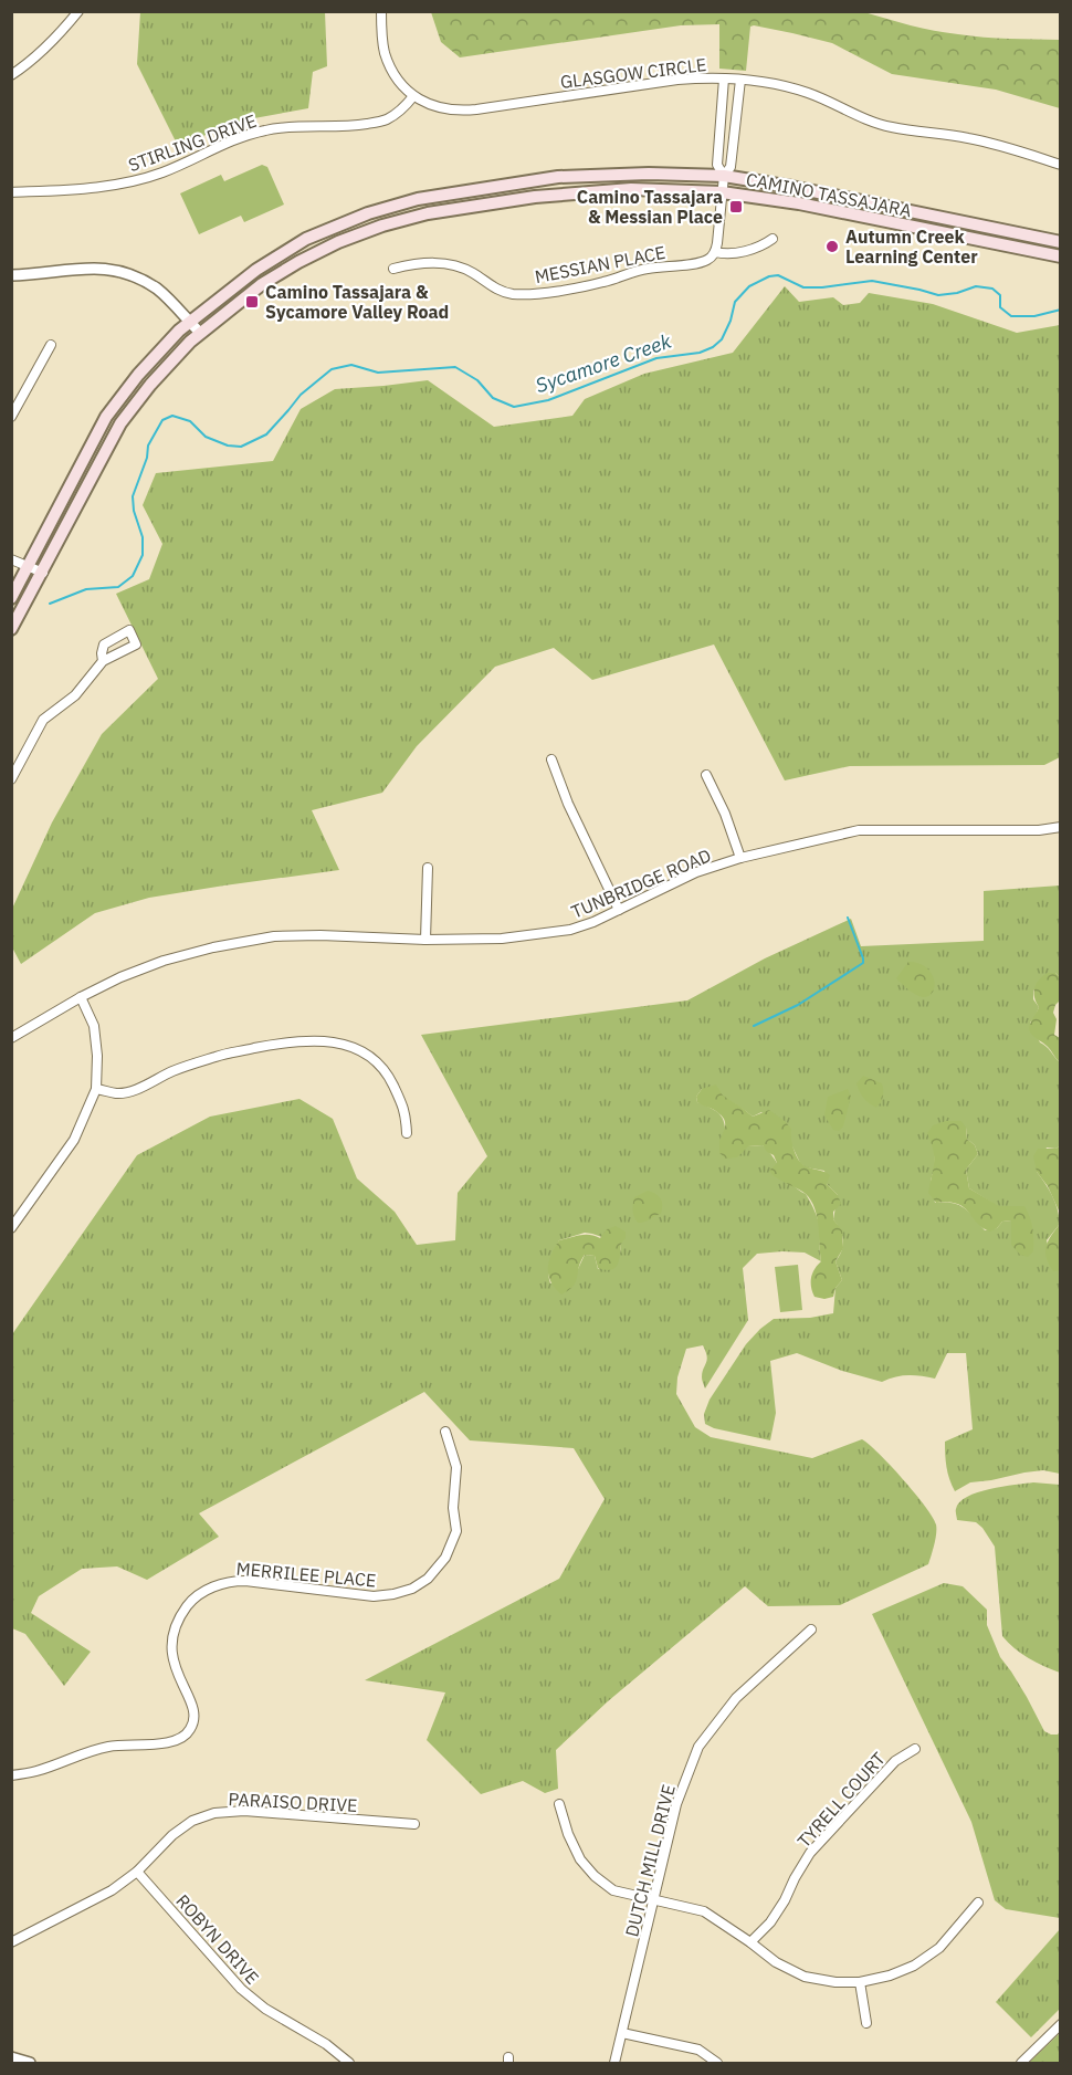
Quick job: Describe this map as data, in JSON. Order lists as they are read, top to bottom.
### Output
{
  "streets": {
    "main road": ["CAMINO TASSAJARA"],
    "street": [
      "GLASGOW CIRCLE",
      "STIRLING DRIVE",
      "MESSIAN PLACE",
      "TUNBRIDGE ROAD",
      "MERRILEE PLACE",
      "TYRELL COURT",
      "PARAISO DRIVE",
      "DUTCH MILL DRIVE",
      "ROBYN DRIVE"
    ]
  },
  "crossings": [
    ["GLASGOW CIRCLE", "STIRLING DRIVE"],
    ["PARAISO DRIVE", "ROBYN DRIVE"]
  ],
  "water": ["Sycamore Creek"],
  "places": {
    "transit": ["Camino Tassajara & Messian Place", "Camino Tassajara & Sycamore Valley Road"],
    "other": ["Autumn Creek Learning Center"]
  }
}
